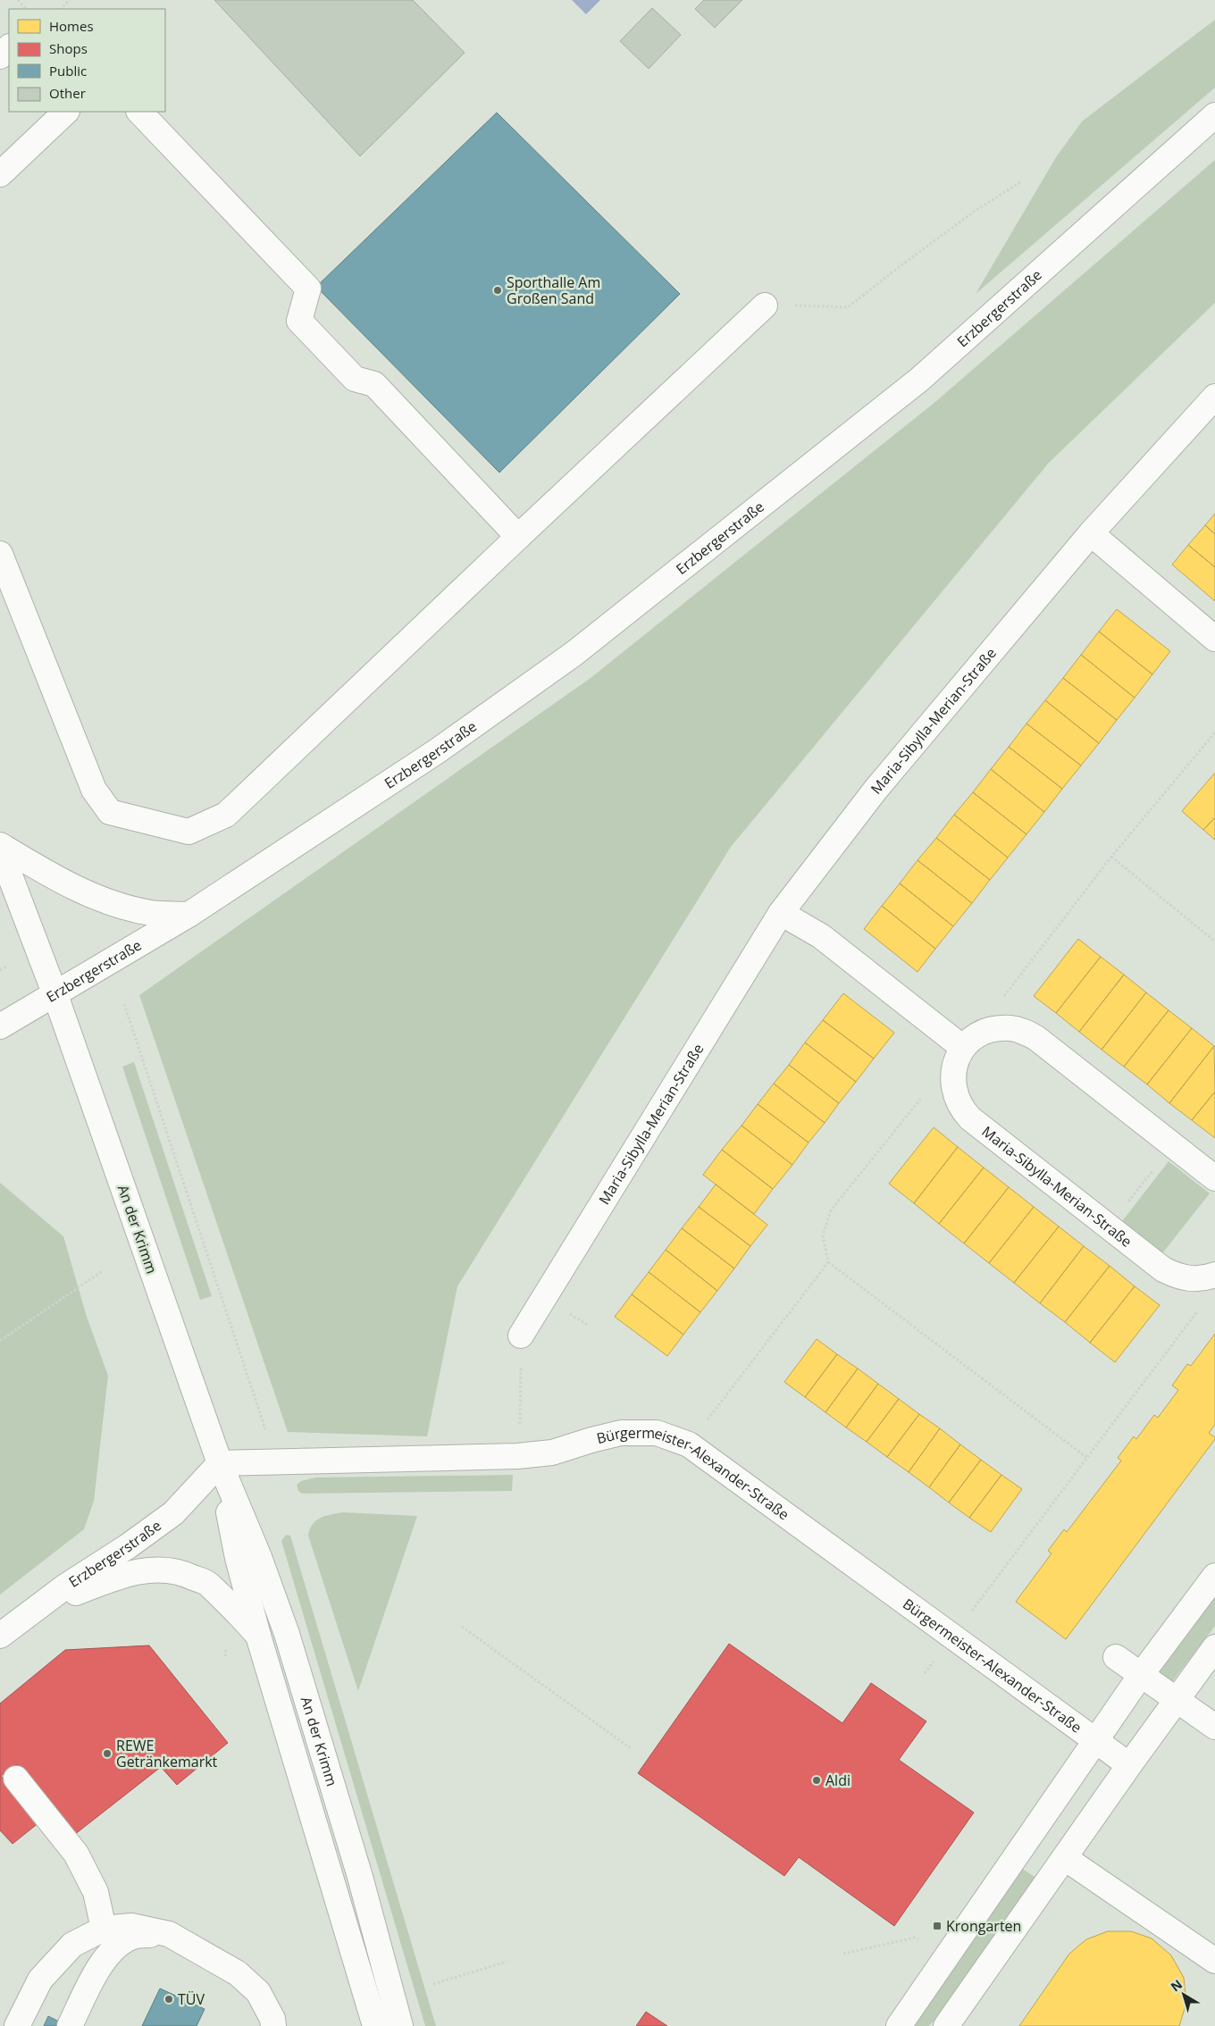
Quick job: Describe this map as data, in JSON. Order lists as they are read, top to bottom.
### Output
{
  "streets": {
    "street": [
      "Erzbergerstraße",
      "Maria-Sibylla-Merian-Straße",
      "An der Krimm",
      "Bürgermeister-Alexander-Straße"
    ]
  },
  "crossings": [
    ["Erzbergerstraße", "An der Krimm"],
    ["Erzbergerstraße", "Bürgermeister-Alexander-Straße"],
    ["An der Krimm", "Bürgermeister-Alexander-Straße"]
  ],
  "places": {
    "other": [
      "Sporthalle Am Großen Sand",
      "REWE Getränkemarkt",
      "Aldi",
      "TÜV"
    ],
    "transit": ["Krongarten"]
  },
  "legend": [
    "Homes",
    "Shops",
    "Public",
    "Other"
  ],
  "north": "top left"
}
